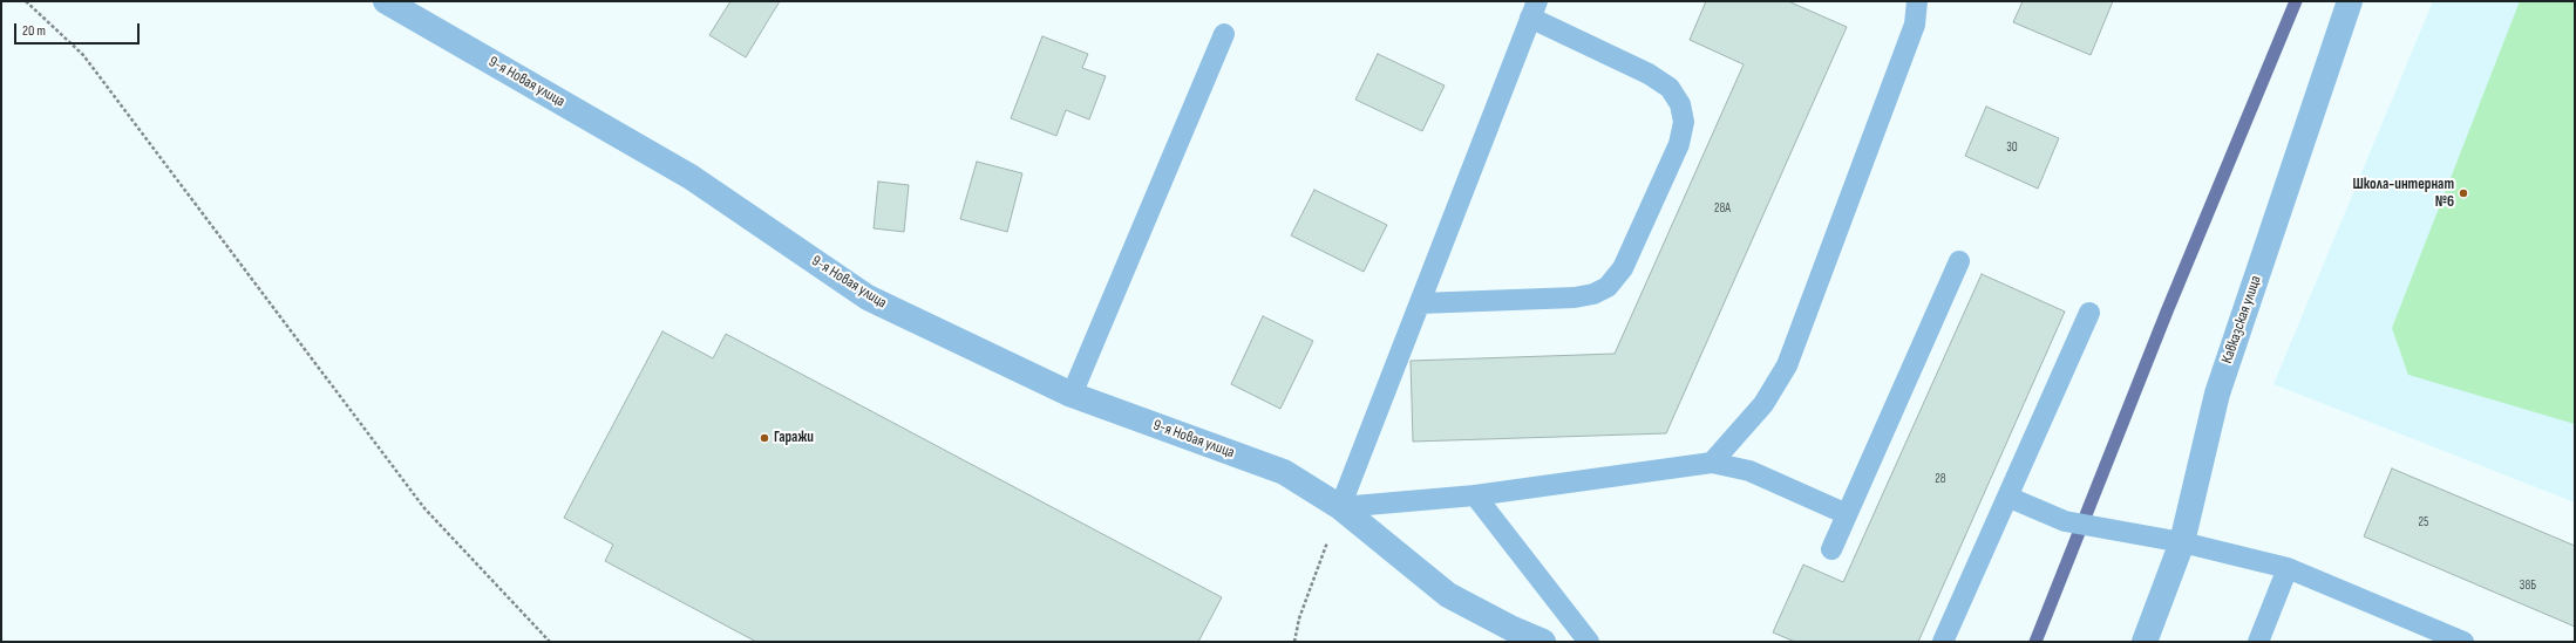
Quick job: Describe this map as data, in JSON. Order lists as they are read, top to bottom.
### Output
{
  "streets": {
    "street": ["9-я Новая улица", "Кавказская улица"]
  },
  "places": ["Школа-интернат №6", "Гаражи"],
  "house_numbers": [
    "30",
    "28А",
    "28",
    "25",
    "38Б"
  ],
  "scale_bar": "20 m"
}
